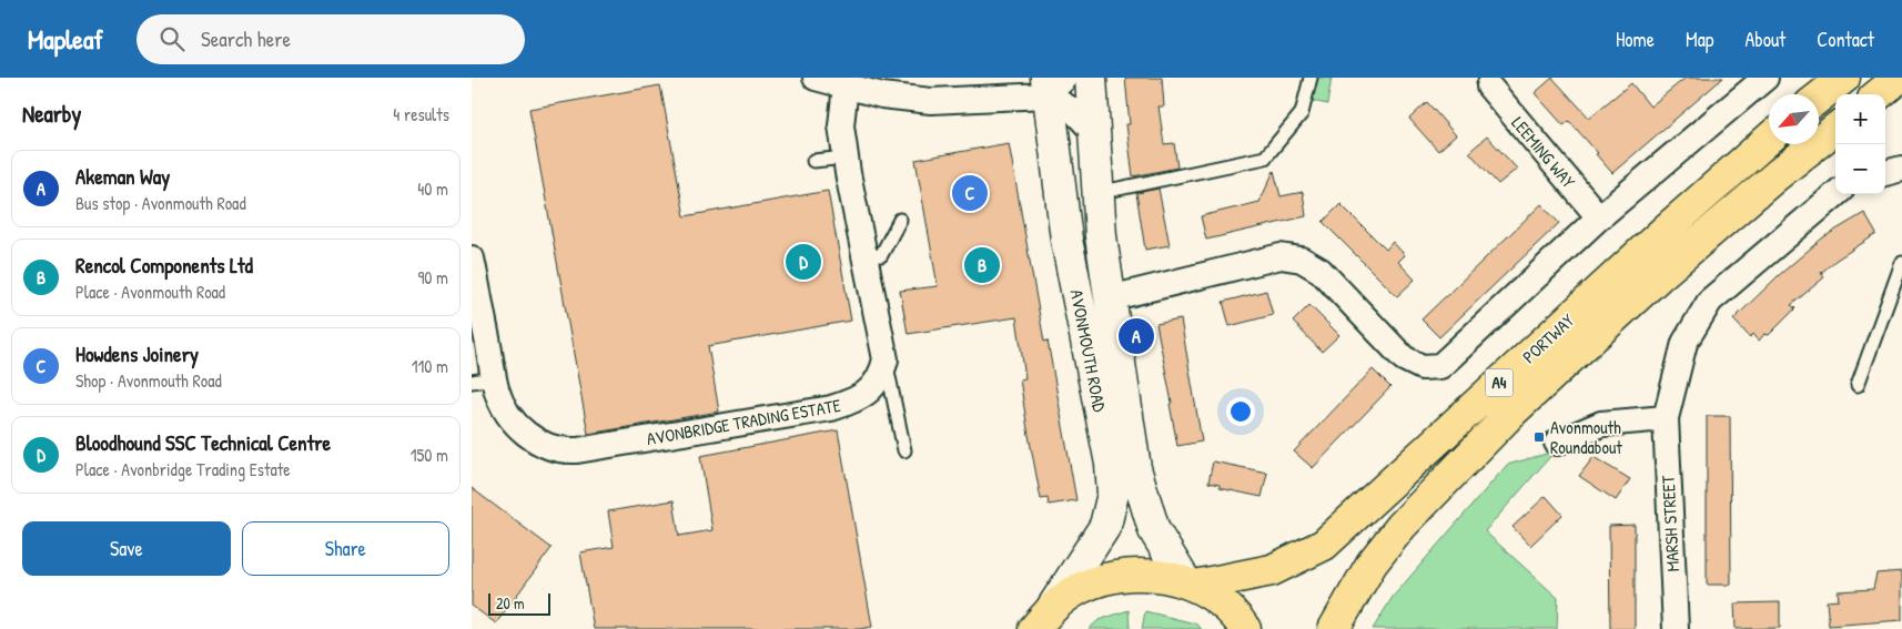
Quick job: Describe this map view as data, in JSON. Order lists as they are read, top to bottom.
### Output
{
  "streets": {
    "highway": ["PORTWAY", "A4"],
    "main road": ["AVONMOUTH ROAD"],
    "street": ["LEEMING WAY", "AVONBRIDGE TRADING ESTATE", "MARSH STREET"]
  },
  "crossings": [
    ["PORTWAY", "AVONMOUTH ROAD"]
  ],
  "places": {
    "transit": ["Avonmouth Roundabout"]
  },
  "scale_bar": "20 m",
  "north": "bottom left",
  "page": {
    "header": "Mapleaf",
    "search": "Search here",
    "nav": [
      "Home",
      "Map",
      "About",
      "Contact"
    ],
    "heading": ["Nearby", "4 results"],
    "map_buttons": ["+", "−"],
    "list": [
      {
        "mark": "A",
        "name": "Akeman Way",
        "note": "Bus stop · Avonmouth Road",
        "value": "40 m"
      },
      {
        "mark": "B",
        "name": "Rencol Components Ltd",
        "note": "Place · Avonmouth Road",
        "value": "90 m"
      },
      {
        "mark": "C",
        "name": "Howdens Joinery",
        "note": "Shop · Avonmouth Road",
        "value": "110 m"
      },
      {
        "mark": "D",
        "name": "Bloodhound SSC Technical Centre",
        "note": "Place · Avonbridge Trading Estate",
        "value": "150 m"
      }
    ],
    "pins": [
      "C",
      "D",
      "B",
      "A"
    ],
    "buttons": ["Save", "Share"],
    "scale": "20 m"
  }
}
